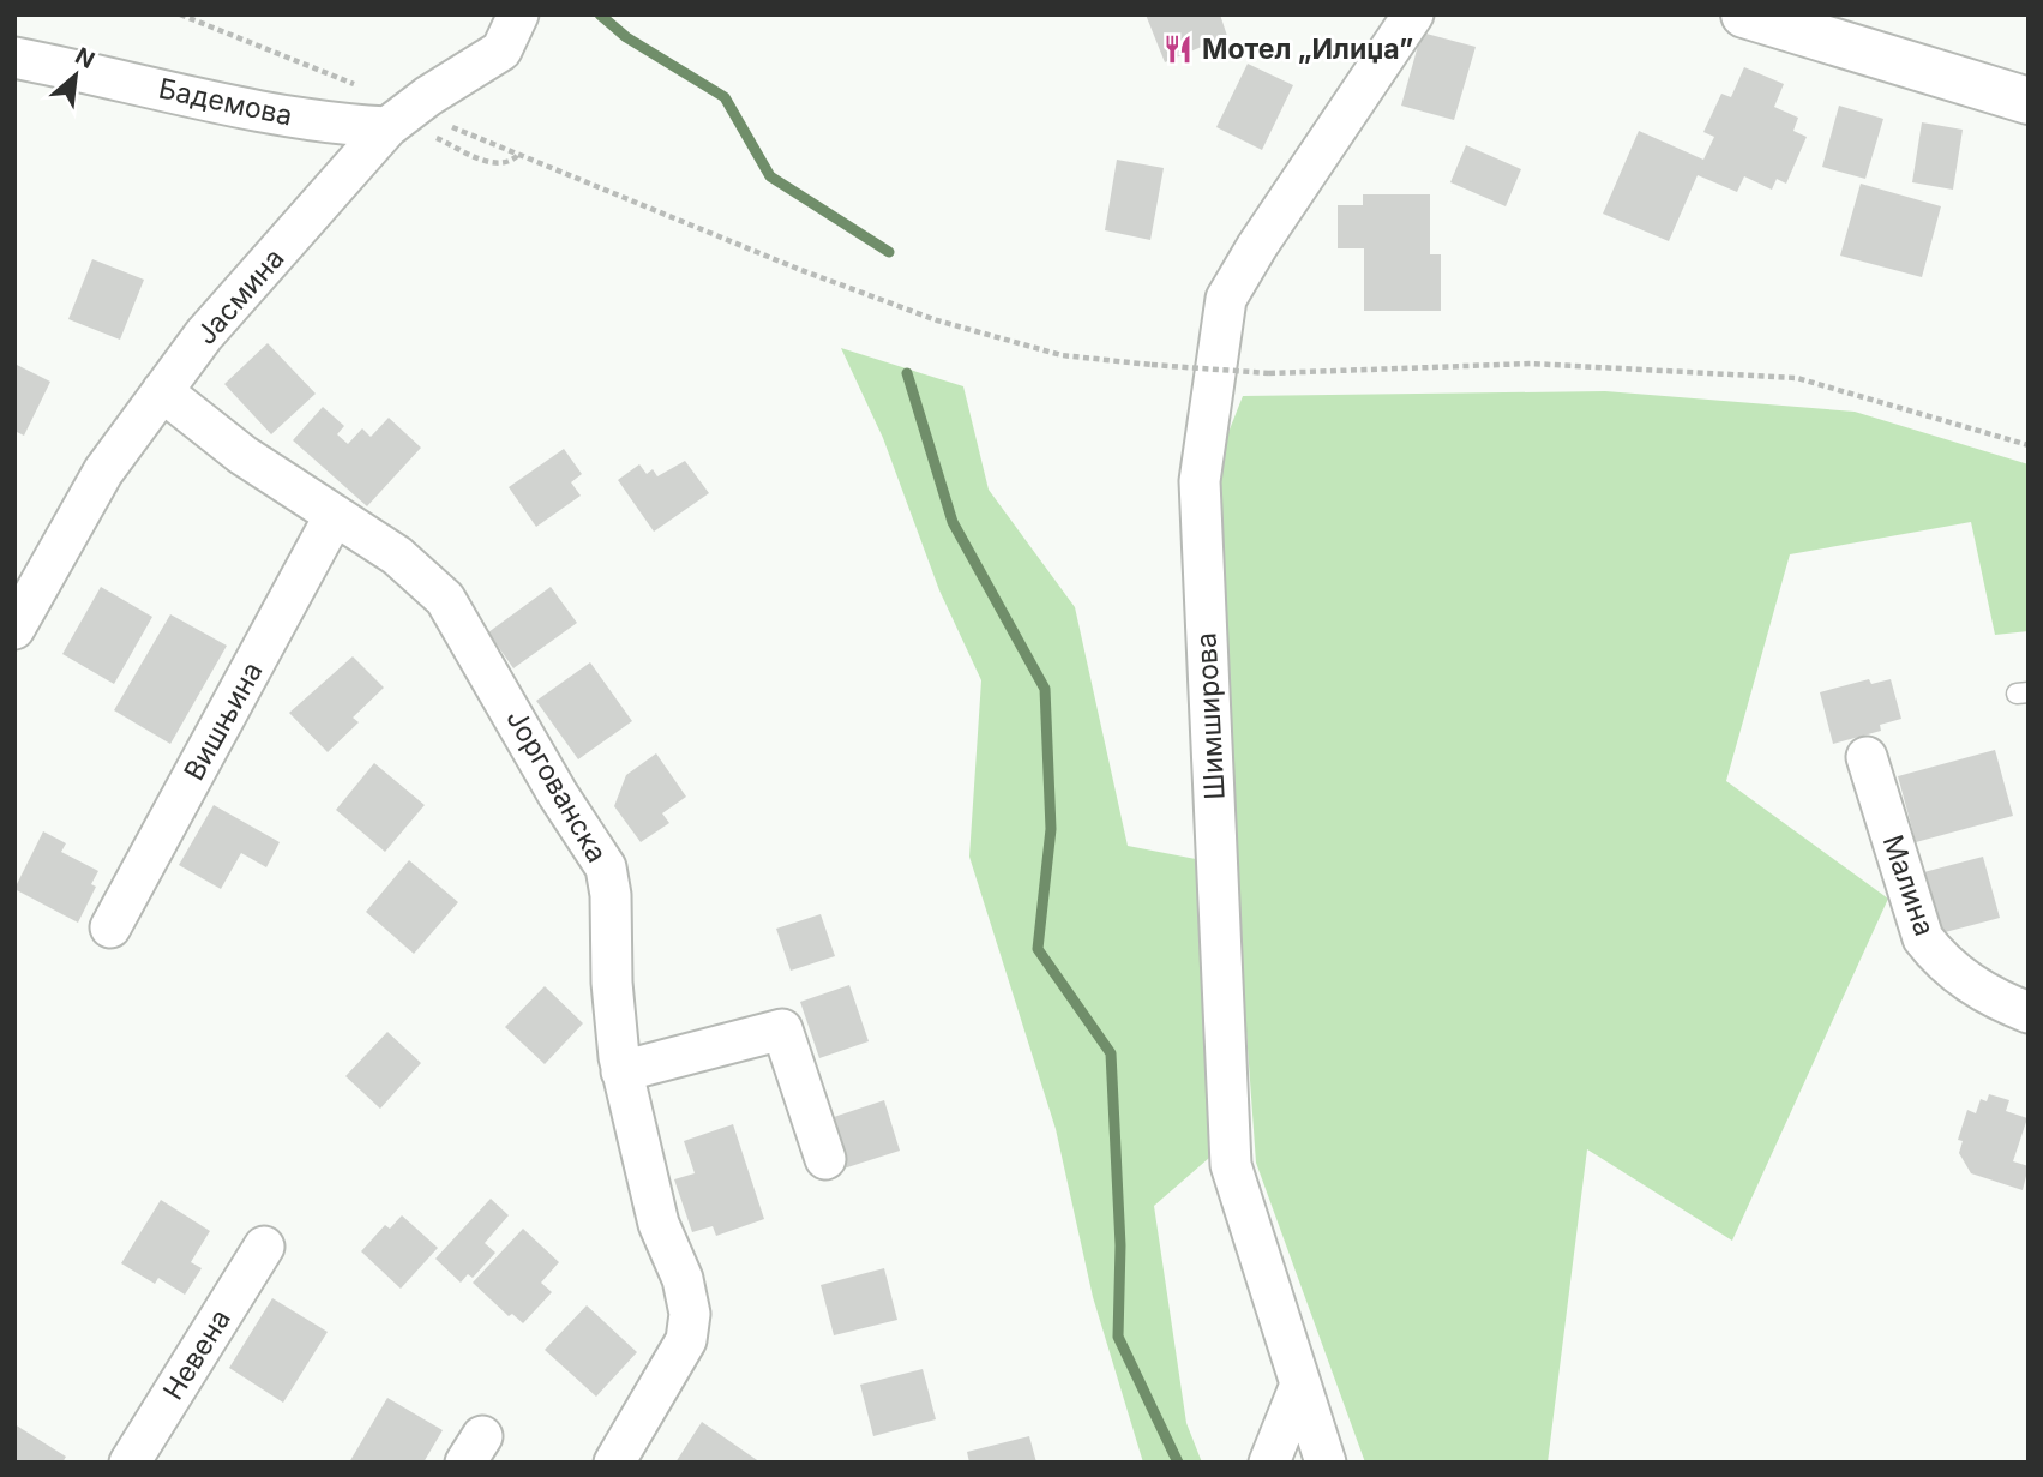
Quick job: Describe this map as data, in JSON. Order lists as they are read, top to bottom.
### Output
{
  "streets": {
    "street": [
      "Бадемова",
      "Јасмина",
      "Шимширова",
      "Вишњина",
      "Јоргованска",
      "Малина",
      "Невена"
    ]
  },
  "crossings": [
    ["Бадемова", "Јасмина"],
    ["Јасмина", "Јоргованска"],
    ["Вишњина", "Јоргованска"]
  ],
  "places": {
    "restaurant": ["Мотел „Илиџа”"]
  },
  "north": "top right"
}
